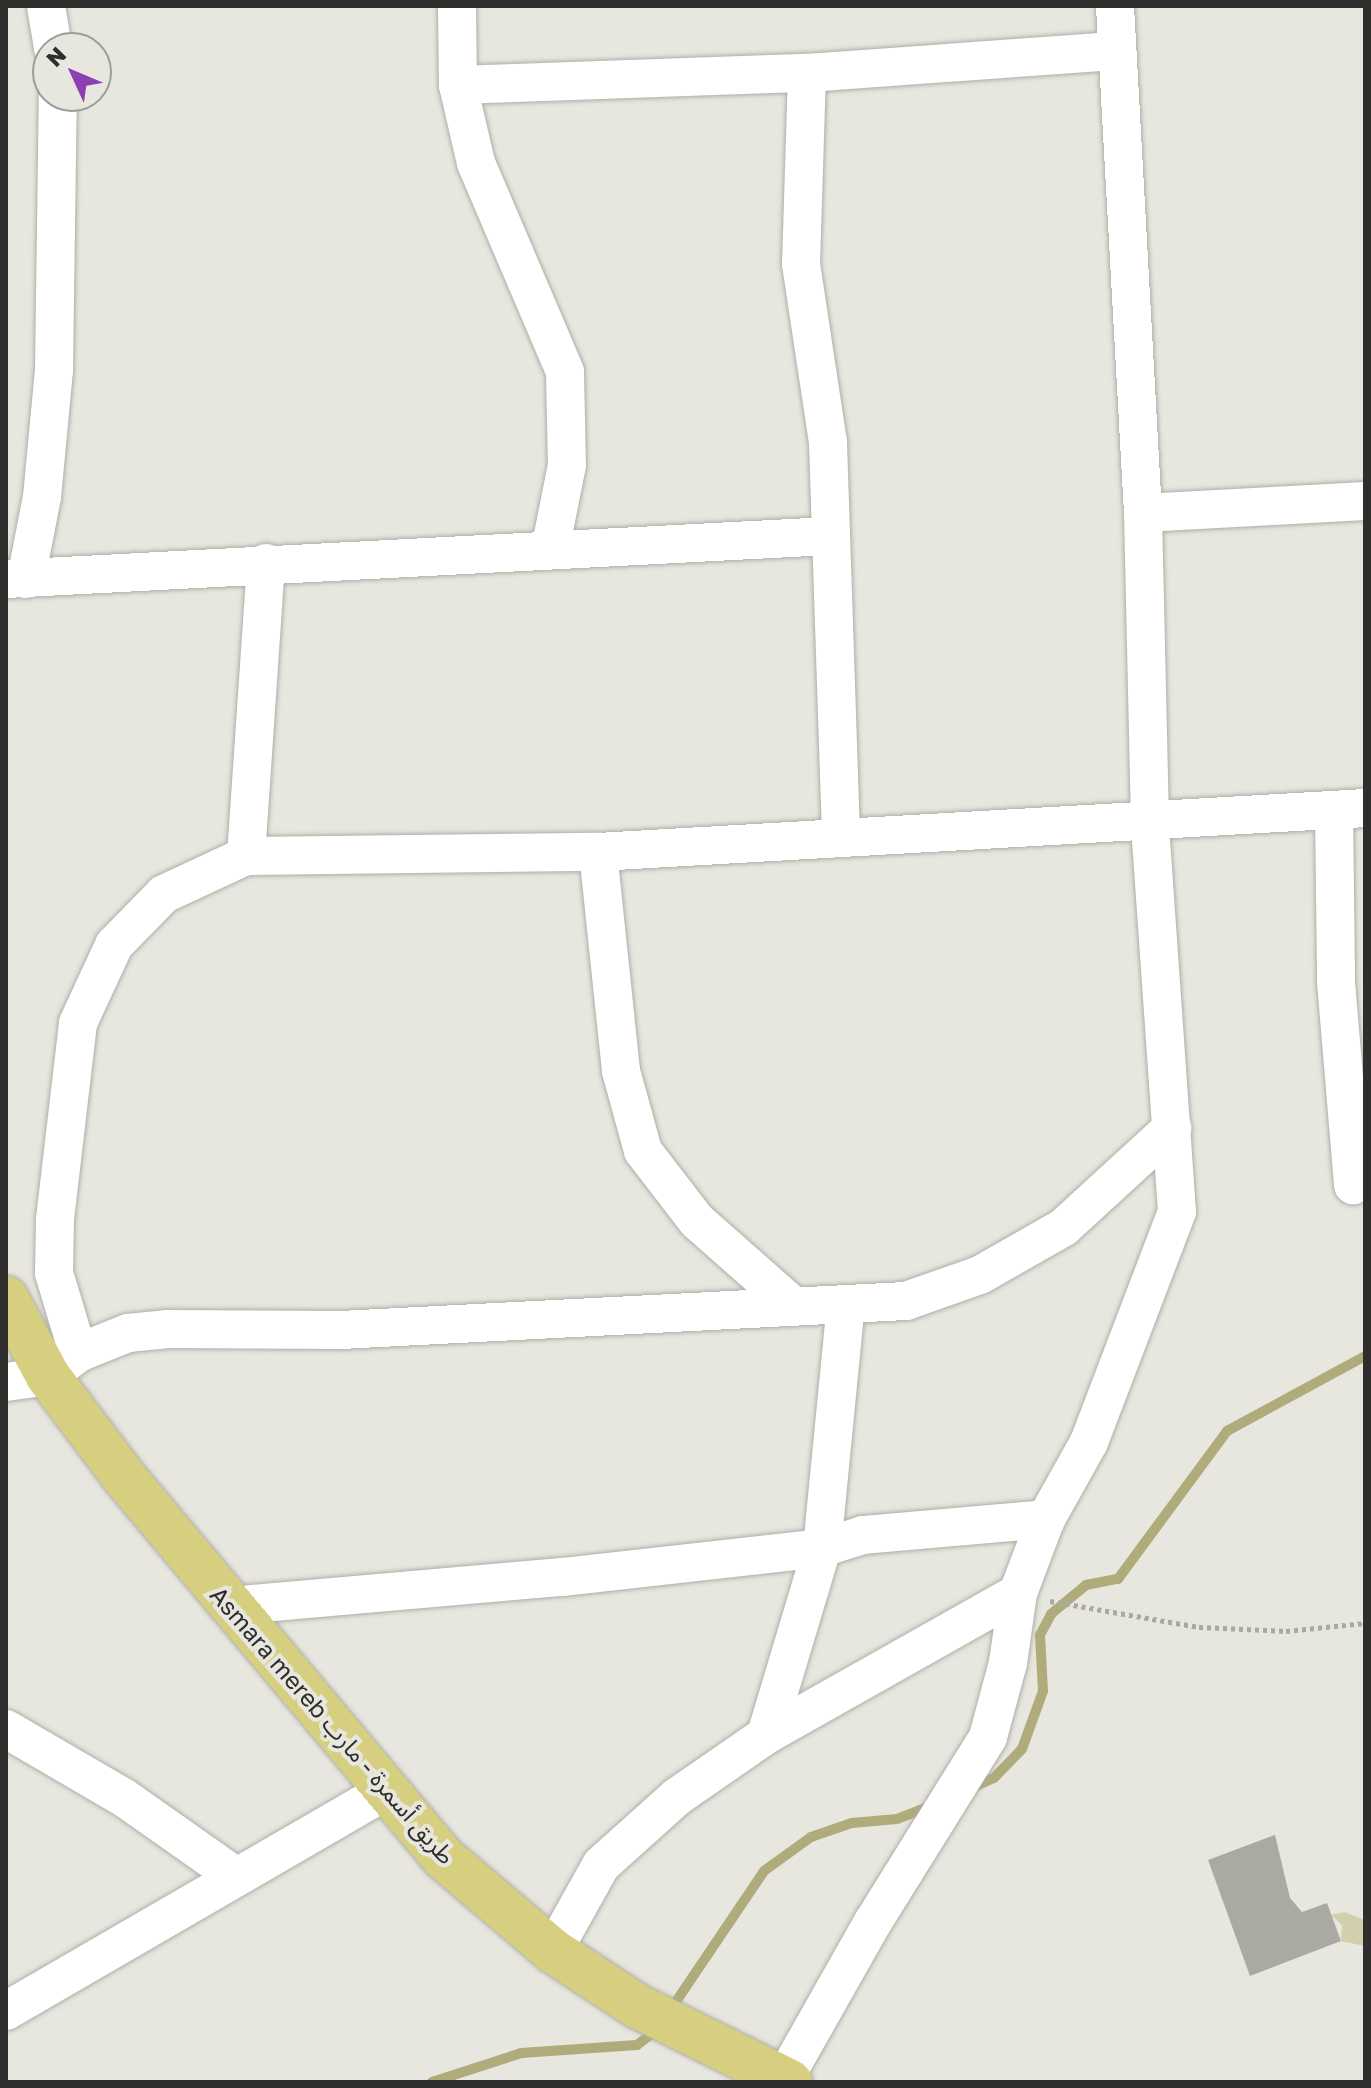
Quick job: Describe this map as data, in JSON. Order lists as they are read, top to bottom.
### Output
{
  "streets": {
    "highway": ["Asmara mereb طريق أسمرة - مارب"]
  },
  "north": "top left"
}
